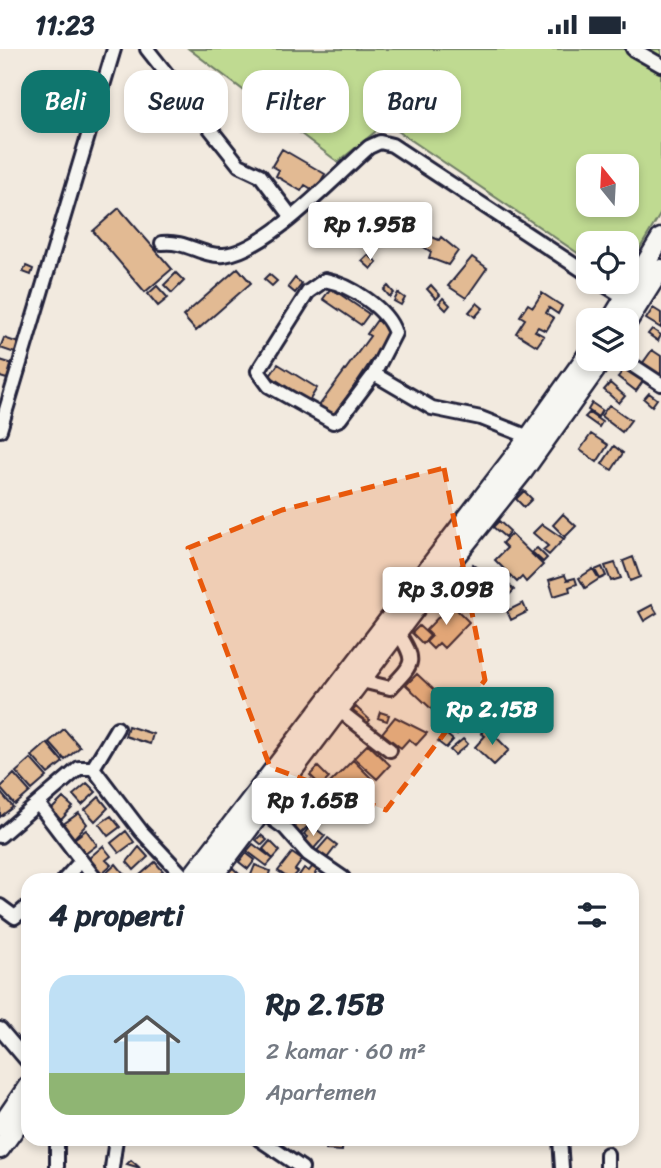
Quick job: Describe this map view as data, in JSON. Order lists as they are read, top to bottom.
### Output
{
  "north": "top",
  "page": {
    "status": "11:23",
    "chip": [
      "Beli",
      "Sewa",
      "Filter",
      "Baru"
    ],
    "price": [
      "Rp 1.95B",
      "Rp 3.09B",
      "Rp 2.15B",
      "Rp 1.65B"
    ],
    "heading": "4 properti",
    "list": [
      {
        "name": "Rp 2.15B",
        "note": "2 kamar · 60 m² · Apartemen"
      }
    ]
  }
}
